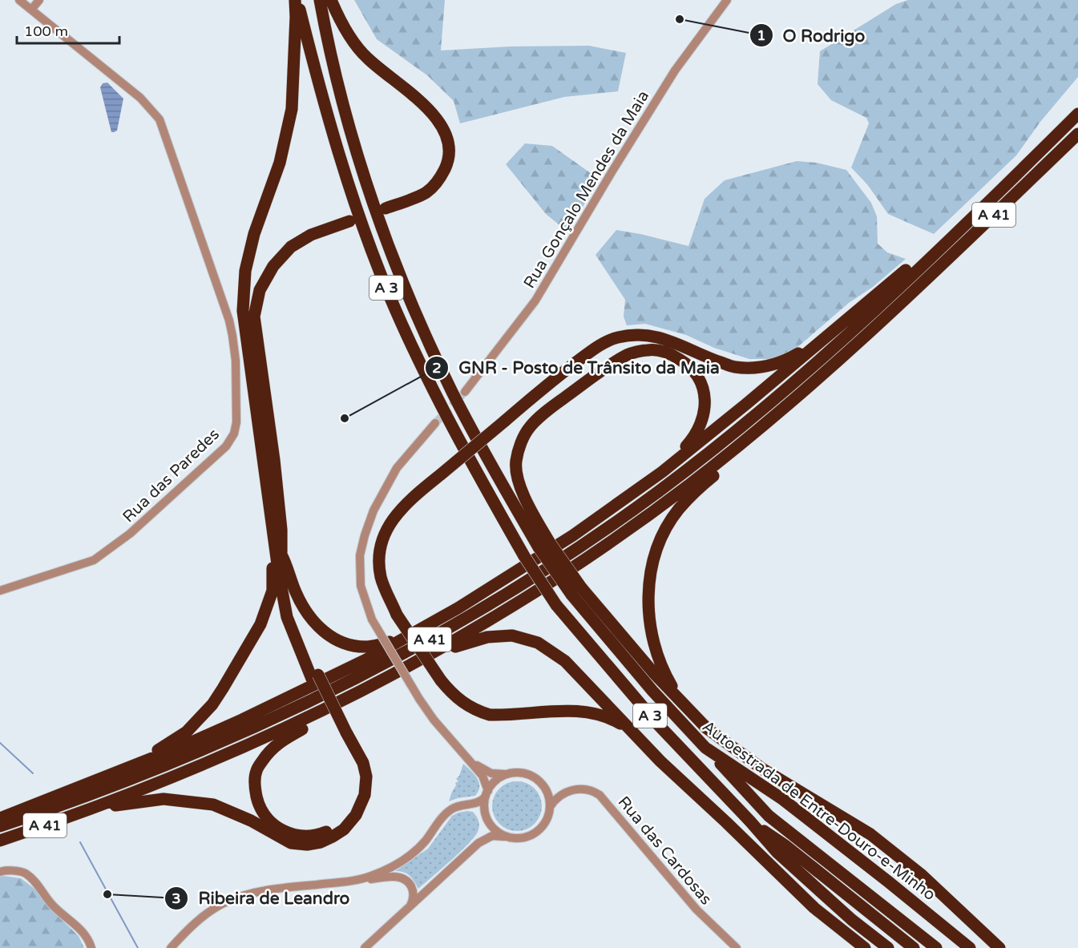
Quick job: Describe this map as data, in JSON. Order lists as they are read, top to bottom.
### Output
{
  "streets": {
    "highway": ["A 41", "A 3", "Autoestrada de Entre-Douro-e-Minho"],
    "street": ["Rua Gonçalo Mendes da Maia", "Rua das Paredes", "Rua das Cardosas"]
  },
  "crossings": [
    ["A 3", "Autoestrada de Entre-Douro-e-Minho"]
  ],
  "places": ["O Rodrigo", "GNR - Posto de Trânsito da Maia", "Ribeira de Leandro"],
  "scale_bar": "100 m"
}
